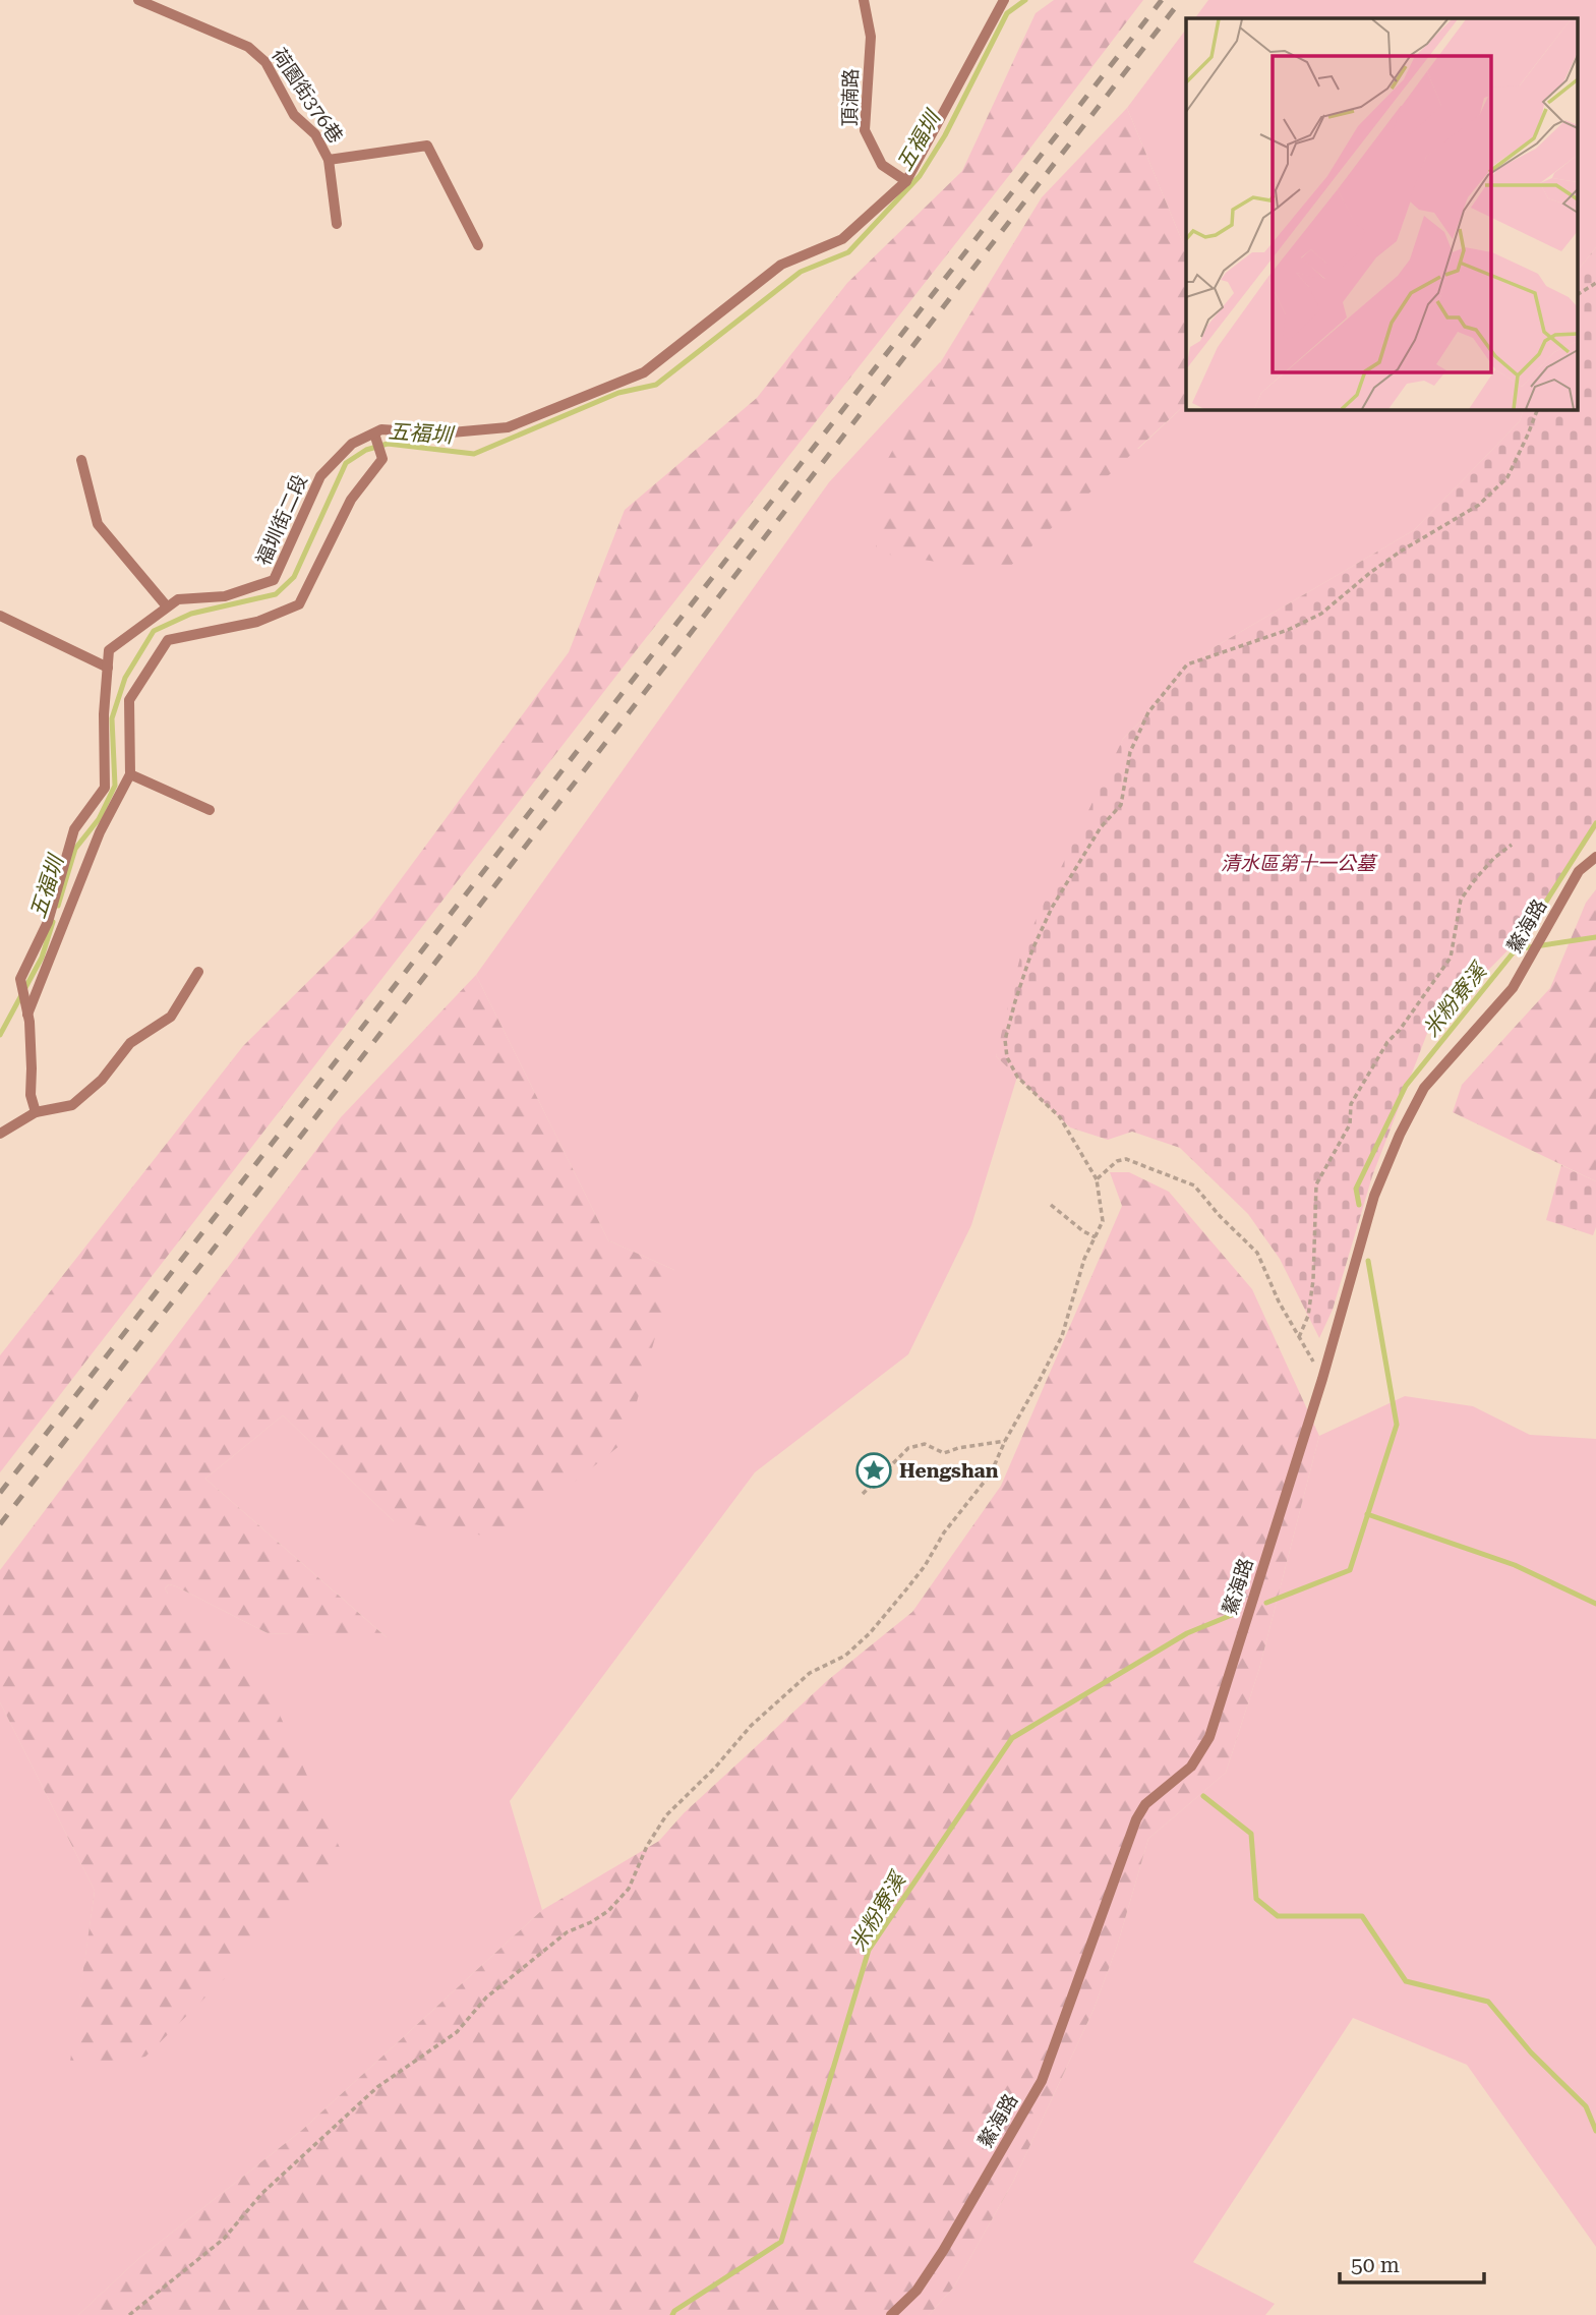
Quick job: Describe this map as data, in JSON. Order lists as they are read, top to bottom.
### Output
{
  "streets": {
    "lane": [
      "荷園街376巷",
      "頂湳路",
      "福圳街二段",
      "鰲海路"
    ]
  },
  "crossings": [
    ["頂湳路", "福圳街二段"]
  ],
  "water": ["五福圳", "米粉寮溪"],
  "parks": ["清水區第十一公墓"],
  "places": {
    "place": ["Hengshan"]
  },
  "scale_bar": "50 m"
}
